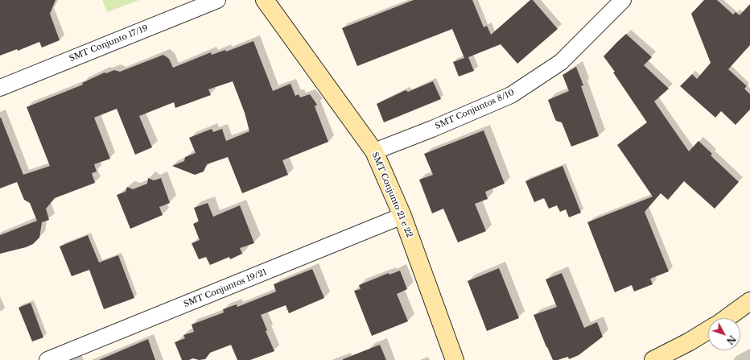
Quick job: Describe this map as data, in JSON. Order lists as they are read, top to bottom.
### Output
{
  "streets": {
    "street": [
      "SMT Conjunto 17/19",
      "SMT Conjuntos 8/10",
      "SMT Conjunto 21 e 22",
      "SMT Conjuntos 19/21"
    ]
  },
  "crossings": [
    ["SMT Conjuntos 8/10", "SMT Conjunto 21 e 22"],
    ["SMT Conjunto 21 e 22", "SMT Conjuntos 19/21"]
  ],
  "north": "bottom right"
}
